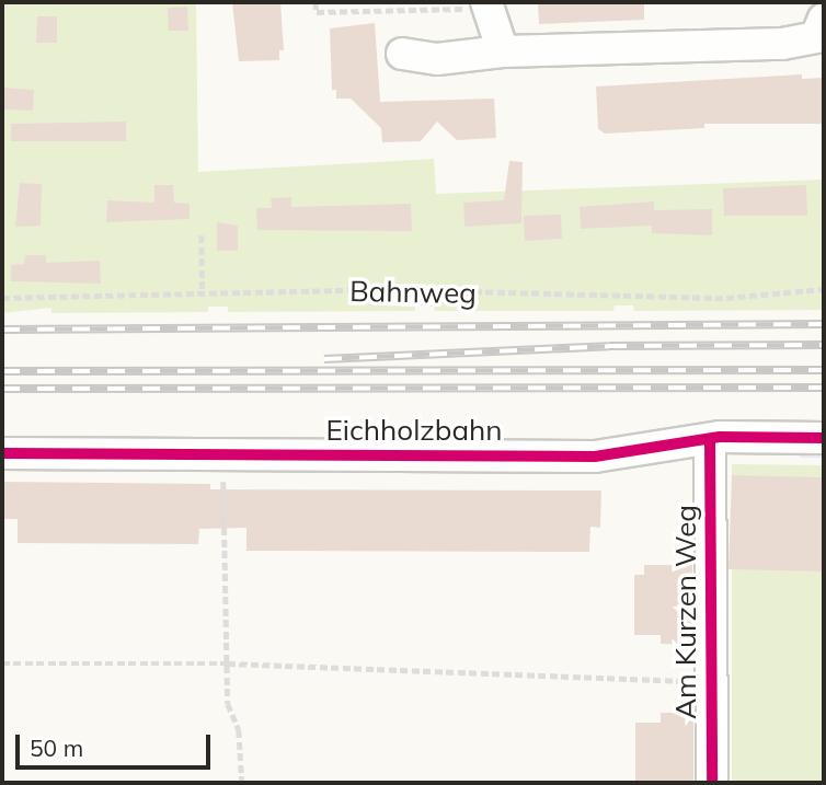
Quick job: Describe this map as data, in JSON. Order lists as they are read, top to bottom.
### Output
{
  "streets": {
    "street": ["Eichholzbahn", "Am Kurzen Weg"],
    "path": ["Bahnweg"]
  },
  "crossings": [
    ["Eichholzbahn", "Am Kurzen Weg"]
  ],
  "scale_bar": "50 m"
}
